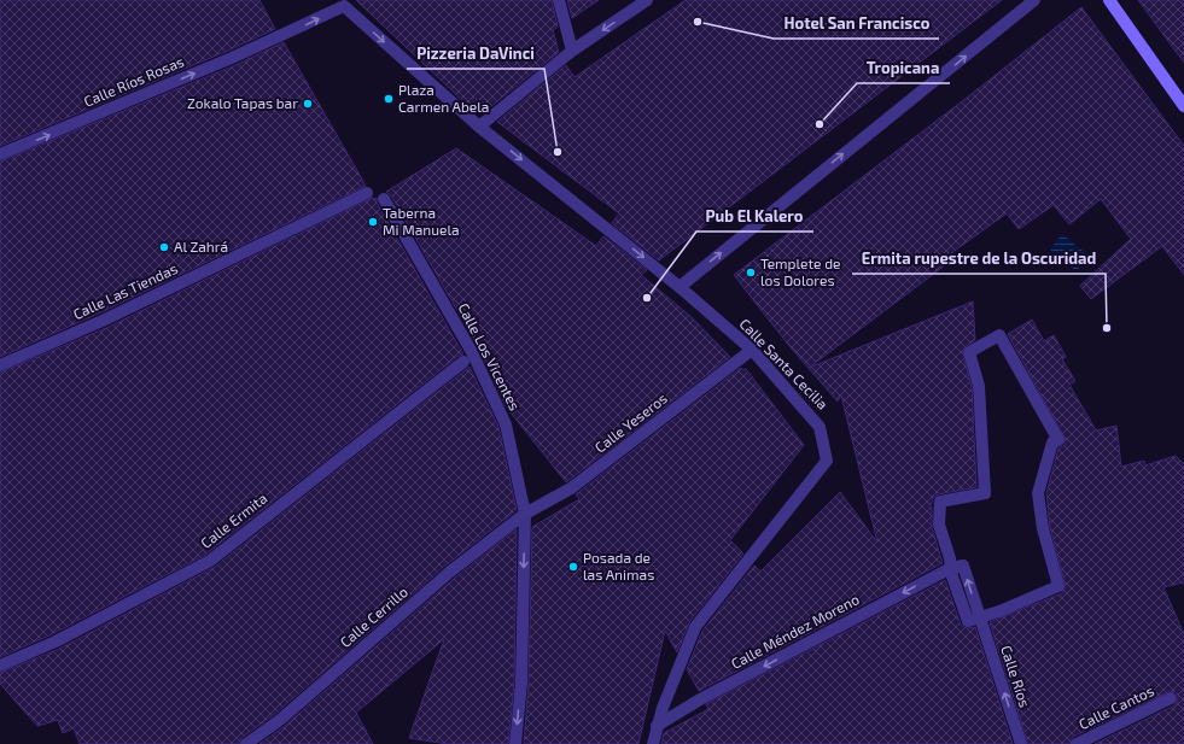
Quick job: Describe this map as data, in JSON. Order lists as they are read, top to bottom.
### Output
{
  "streets": {
    "street": [
      "Calle Ríos Rosas",
      "Calle Las Tiendas",
      "Calle Los Vicentes",
      "Calle Santa Cecilia",
      "Calle Yeseros",
      "Calle Ermita",
      "Calle Cerrillo",
      "Calle Méndez Moreno",
      "Calle Ríos",
      "Calle Cantos"
    ]
  },
  "crossings": [
    ["Calle Ríos Rosas", "Calle Santa Cecilia"],
    ["Calle Los Vicentes", "Calle Yeseros"],
    ["Calle Los Vicentes", "Calle Ermita"],
    ["Calle Los Vicentes", "Calle Cerrillo"],
    ["Calle Santa Cecilia", "Calle Yeseros"],
    ["Calle Santa Cecilia", "Calle Méndez Moreno"],
    ["Calle Yeseros", "Calle Cerrillo"]
  ],
  "one_way": [
    "Calle Ríos Rosas",
    "Calle Los Vicentes",
    "Calle Méndez Moreno",
    "Calle Ríos"
  ],
  "places": [
    "Hotel San Francisco",
    "Plaza Carmen Abela",
    "Zokalo Tapas bar",
    "Tropicana",
    "Pizzeria DaVinci",
    "Taberna Mi Manuela",
    "Al Zahrá",
    "Templete de los Dolores",
    "Pub El Kalero",
    "Ermita rupestre de la Oscuridad",
    "Posada de las Animas"
  ]
}
